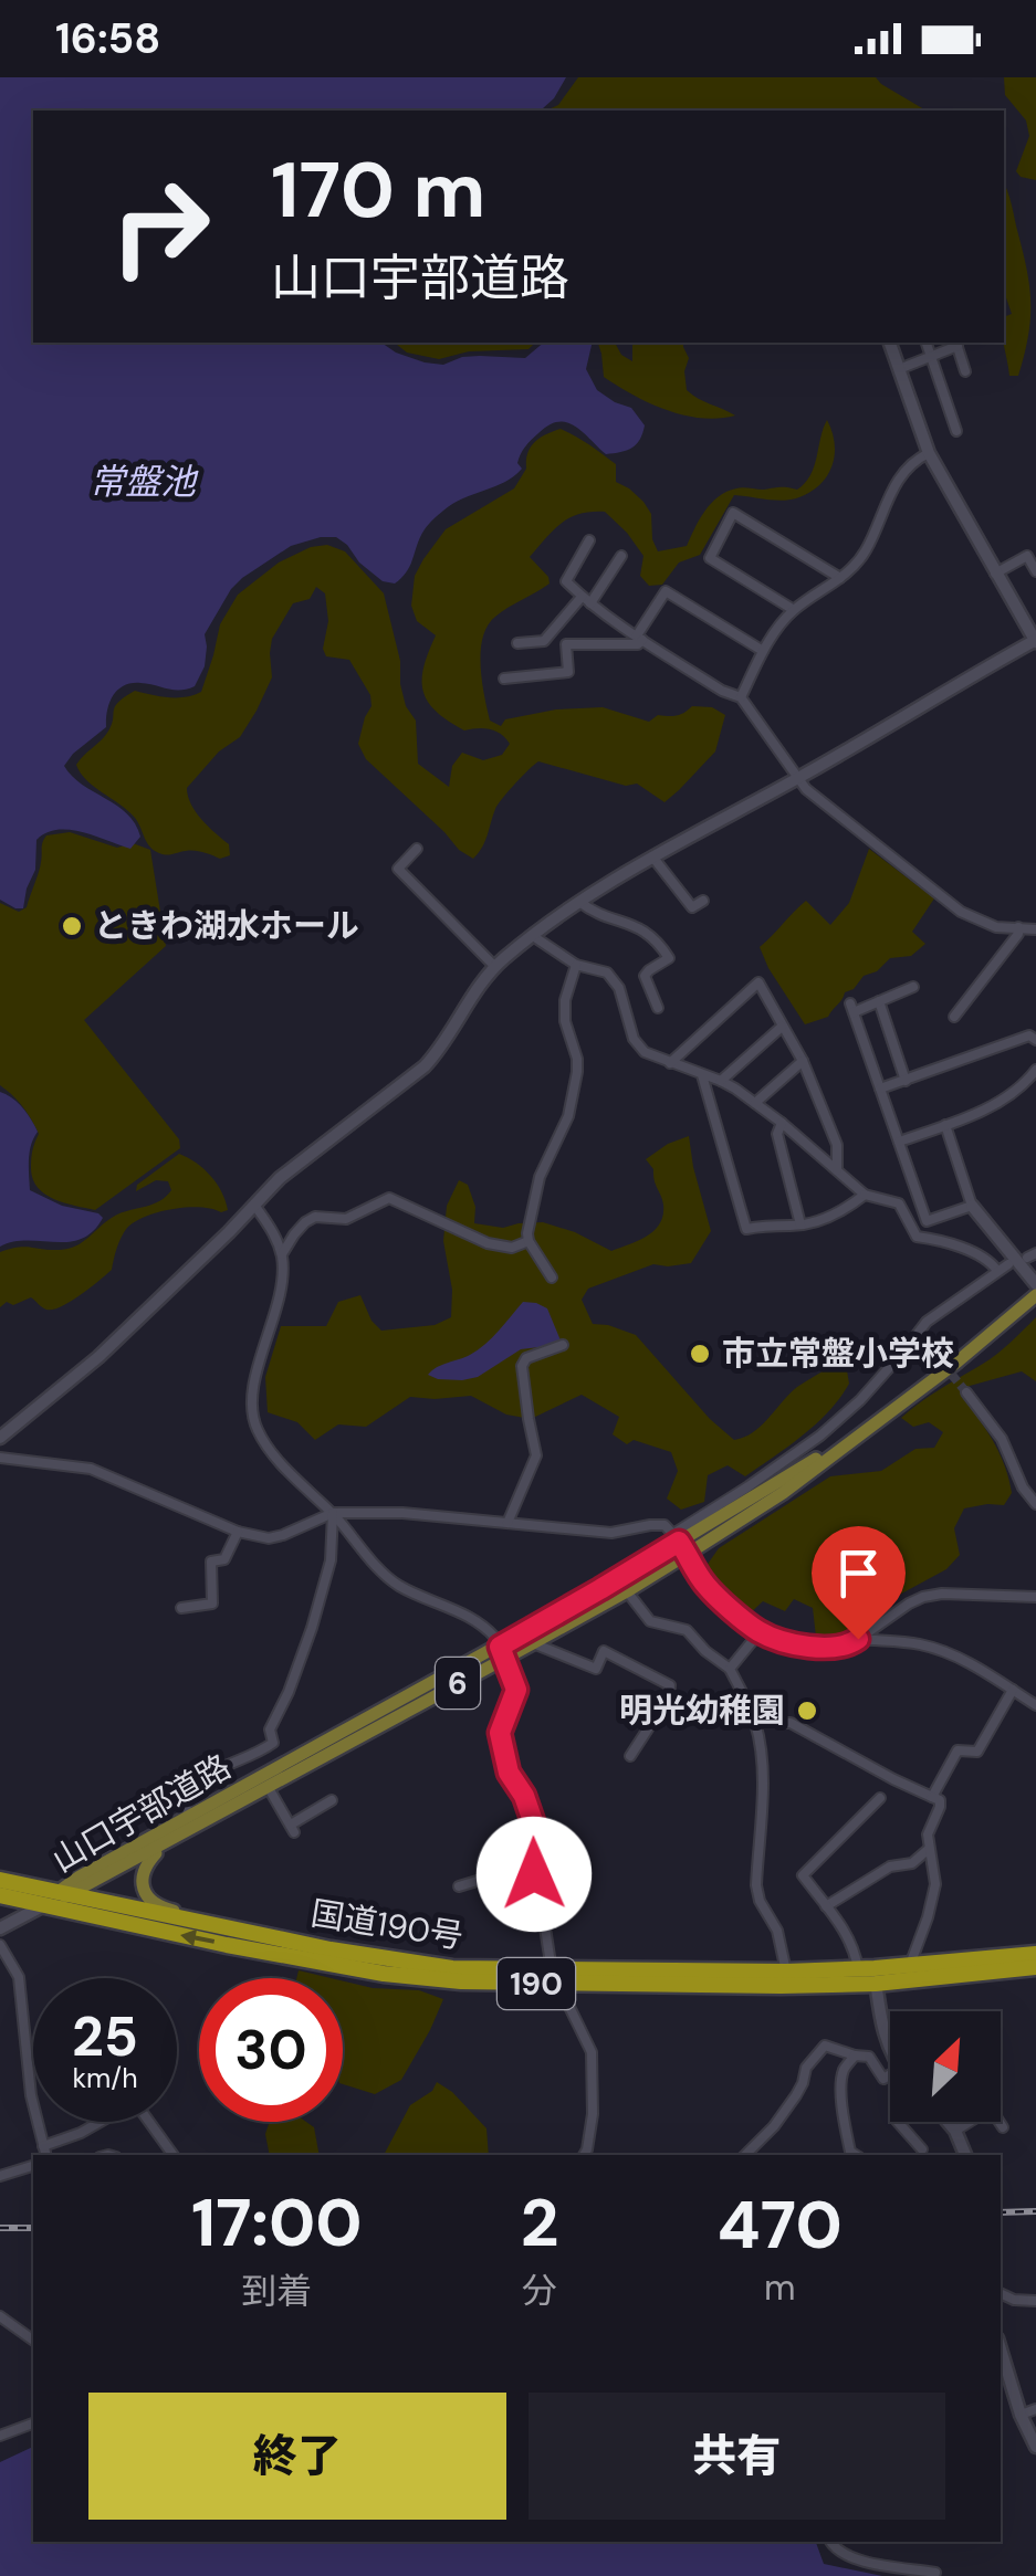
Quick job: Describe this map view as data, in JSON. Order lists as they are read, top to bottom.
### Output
{
  "streets": {
    "highway": ["国道190号", "190"],
    "main road": ["6", "山口宇部道路"]
  },
  "crossings": [
    ["山口宇部道路", "国道190号"]
  ],
  "water": ["常盤池"],
  "places": ["ときわ湖水ホール", "市立常盤小学校", "明光幼稚園"],
  "north": "top right",
  "page": {
    "status": "16:58",
    "turn": ["170 m", "山口宇部道路"],
    "speed": "25 km/h",
    "limit": "30",
    "eta": [
      "17:00",
      "到着",
      "2",
      "分",
      "470",
      "m"
    ],
    "buttons": ["終了", "共有"]
  }
}
